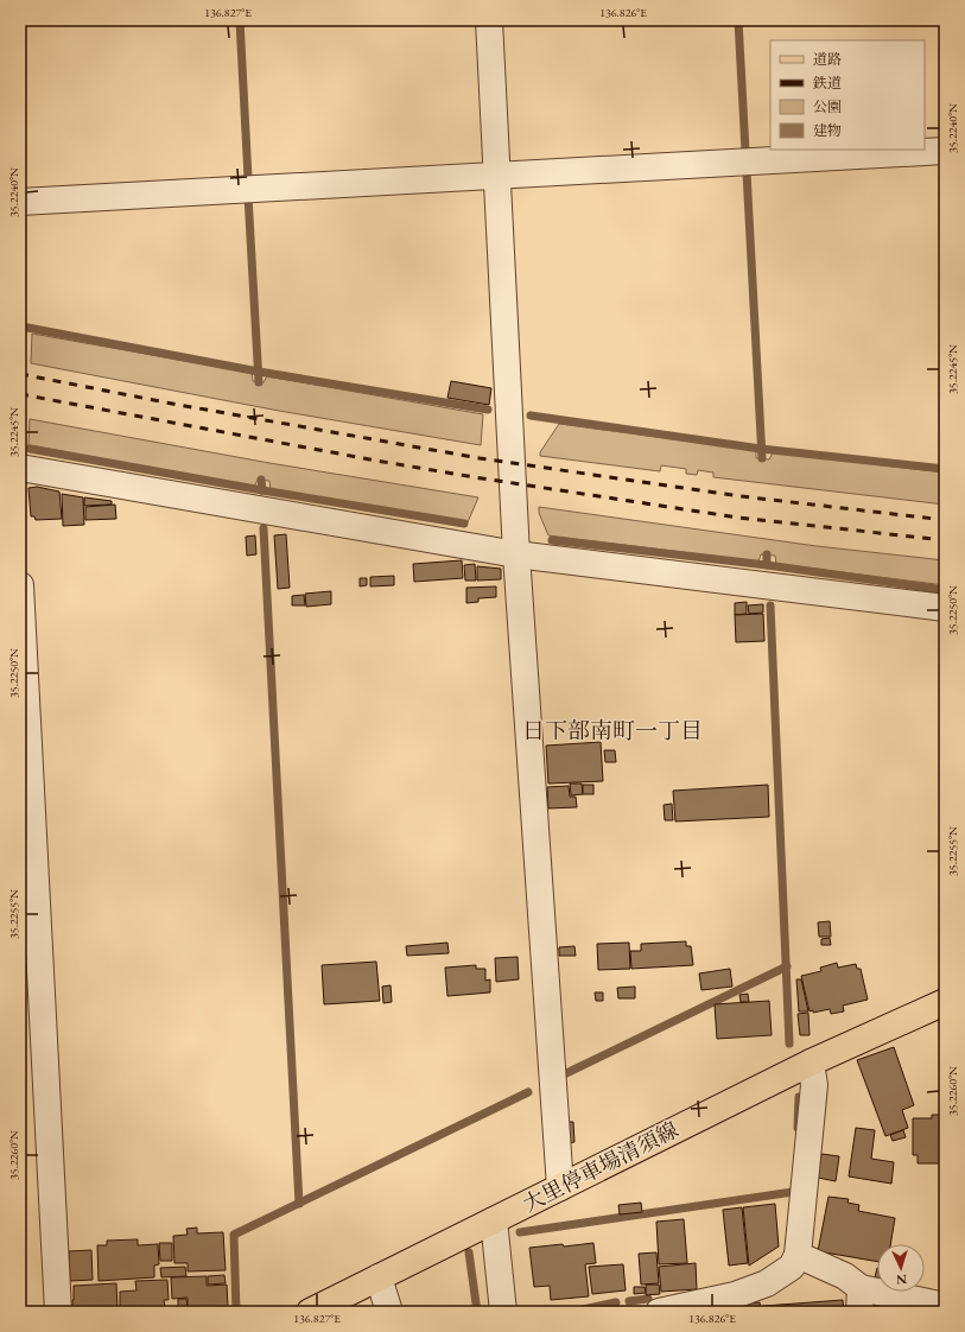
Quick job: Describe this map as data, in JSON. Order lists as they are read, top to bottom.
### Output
{
  "streets": {
    "main road": ["大里停車場清須線"]
  },
  "districts": ["日下部南町一丁目"],
  "legend": [
    "道路",
    "鉄道",
    "公園",
    "建物"
  ],
  "north": "bottom",
  "coordinates": [
    "136.827°E",
    "136.826°E",
    "35.2240°N",
    "35.2245°N",
    "35.2250°N",
    "35.2255°N",
    "35.2260°N"
  ]
}
